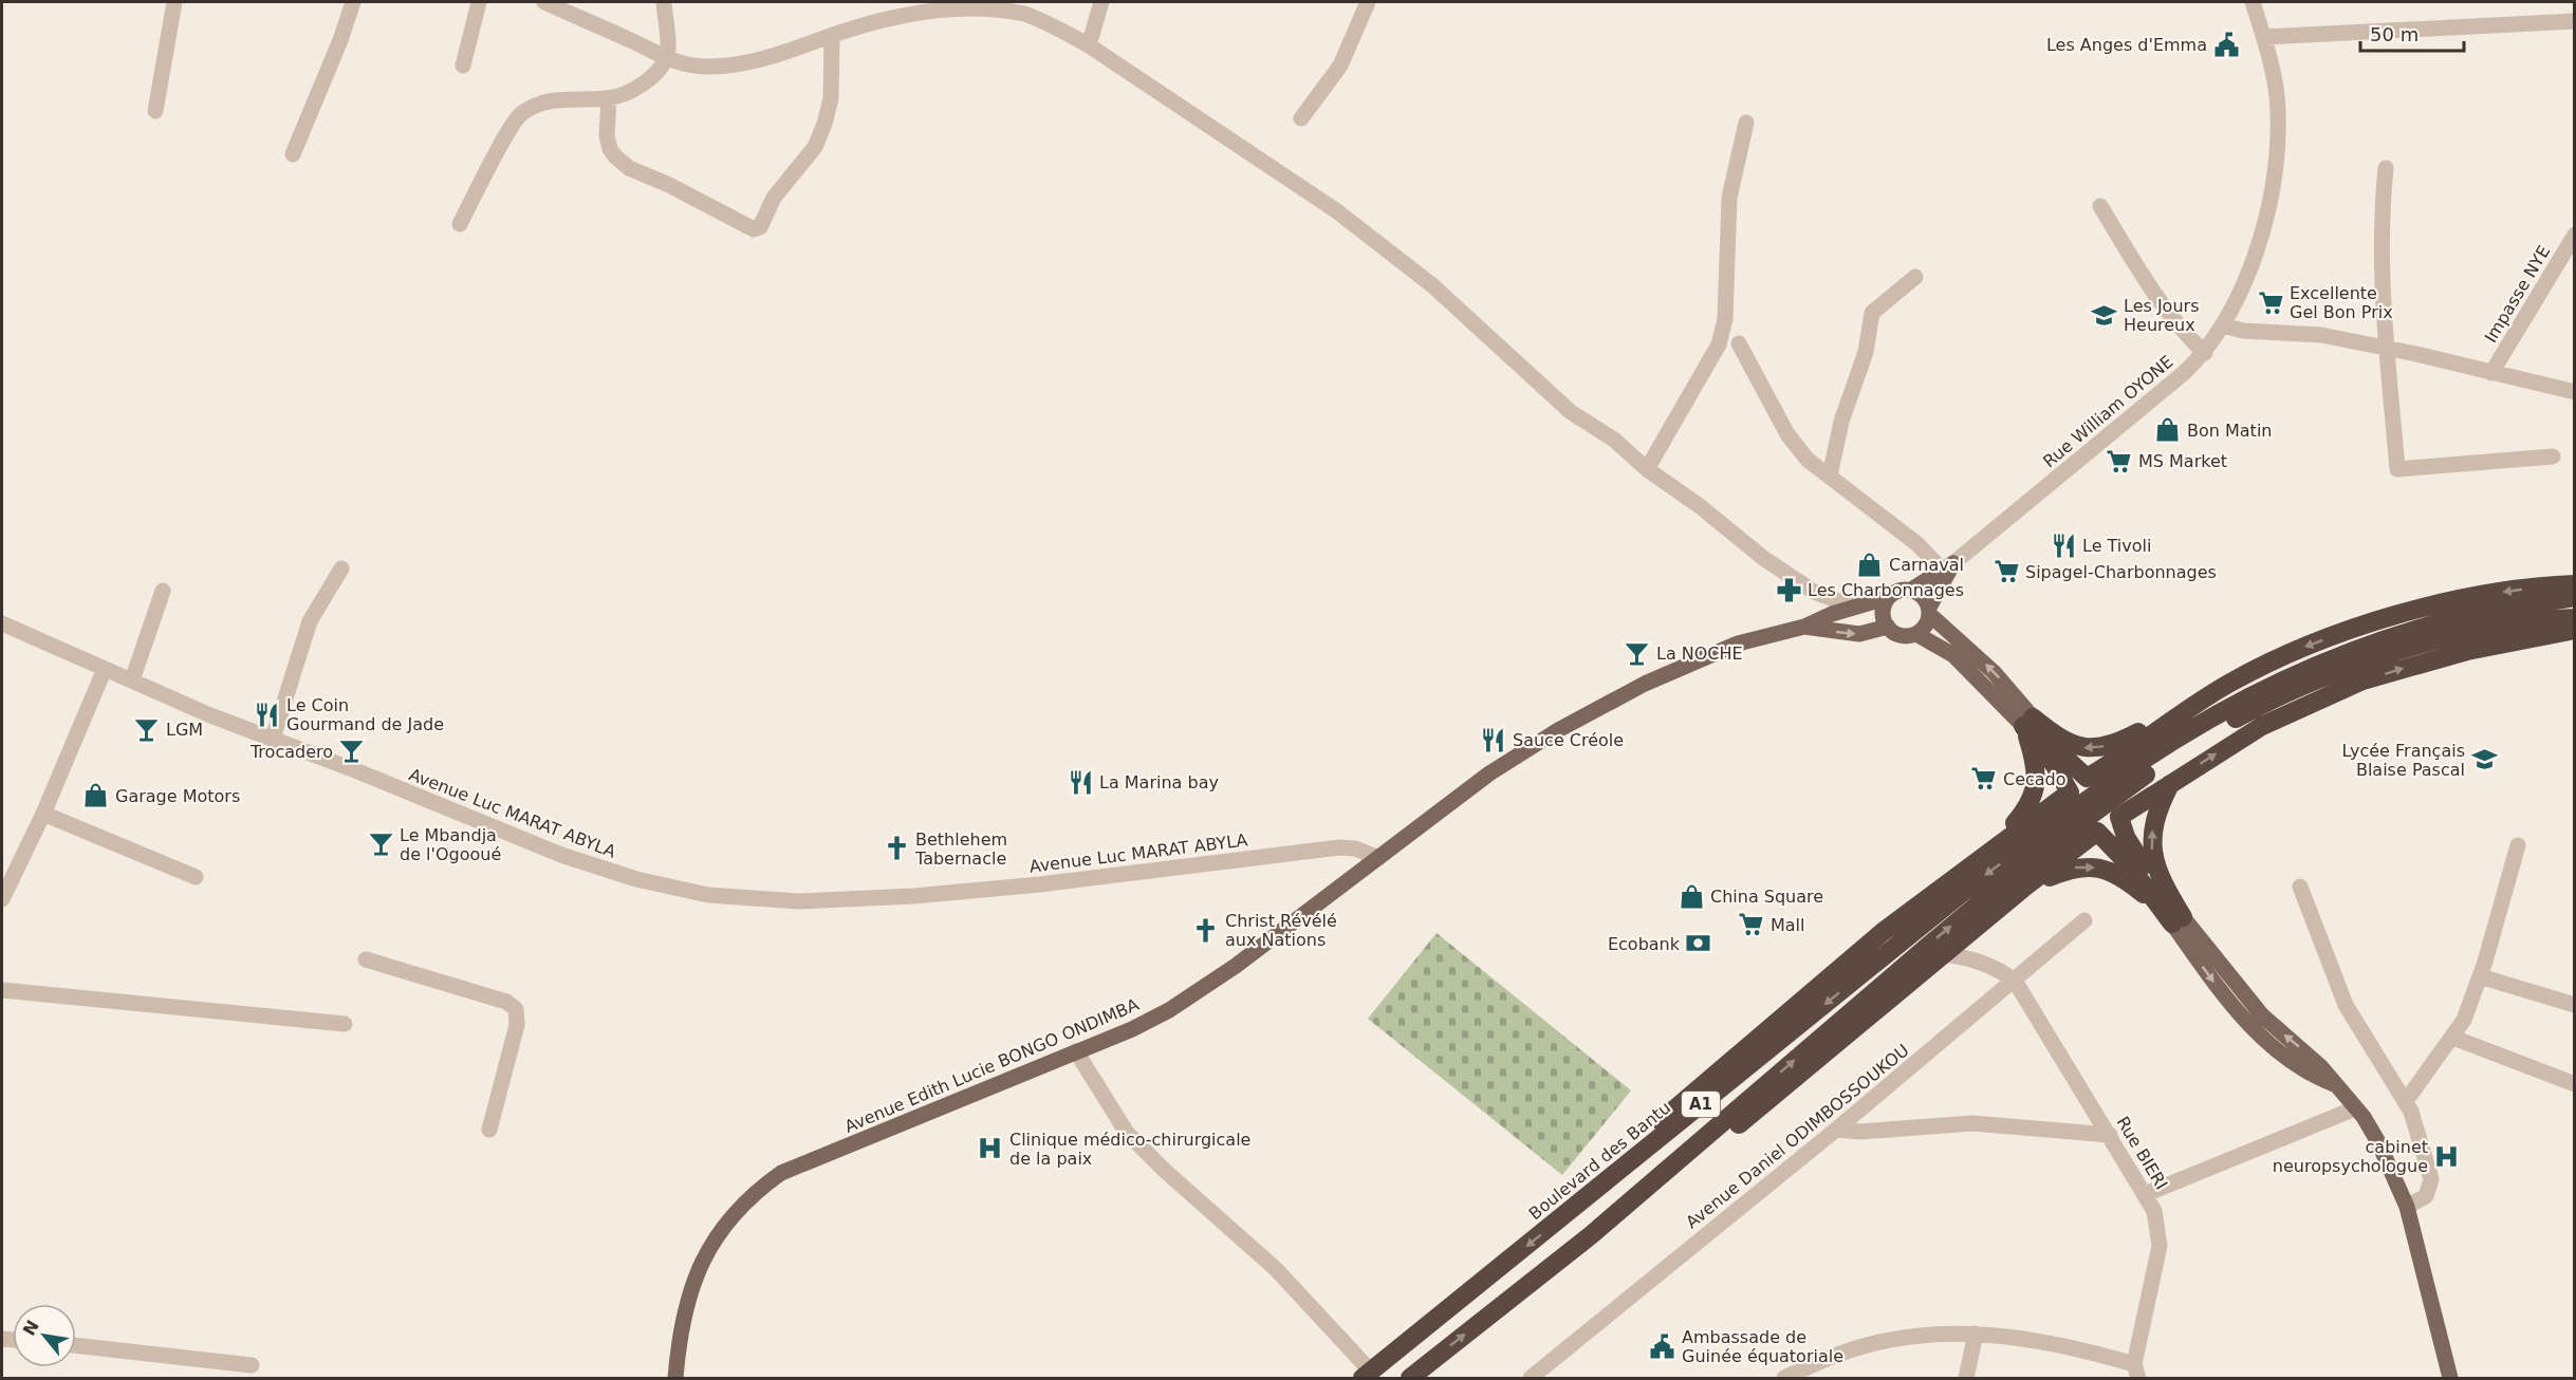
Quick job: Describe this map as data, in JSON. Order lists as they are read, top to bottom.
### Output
{
  "streets": {
    "highway": ["A1", "Boulevard des Bantu"],
    "main road": ["Avenue Edith Lucie BONGO ONDIMBA"],
    "street": [
      "Impasse NYE",
      "Rue William OYONE",
      "Avenue Luc MARAT ABYLA",
      "Avenue Daniel ODIMBOSSOUKOU",
      "Rue BIERI"
    ]
  },
  "crossings": [
    ["Avenue Luc MARAT ABYLA", "Avenue Edith Lucie BONGO ONDIMBA"],
    ["A1", "Boulevard des Bantu"],
    ["Avenue Daniel ODIMBOSSOUKOU", "Rue BIERI"]
  ],
  "places": {
    "public building": ["Les Anges d'Emma", "Ambassade de Guinée équatoriale"],
    "supermarket": [
      "Excellente Gel Bon Prix",
      "MS Market",
      "Sipagel-Charbonnages",
      "Cecado",
      "Mall"
    ],
    "school or university": ["Les Jours Heureux", "Lycée Français Blaise Pascal"],
    "shop": [
      "Bon Matin",
      "Carnaval",
      "Garage Motors",
      "China Square"
    ],
    "restaurant": [
      "Le Tivoli",
      "Le Coin Gourmand de Jade",
      "Sauce Créole",
      "La Marina bay"
    ],
    "pharmacy": ["Les Charbonnages"],
    "bar": [
      "La NOCHE",
      "LGM",
      "Trocadero",
      "Le Mbandja de l'Ogooué"
    ],
    "church": ["Bethlehem Tabernacle", "Christ Révélé aux Nations"],
    "bank": ["Ecobank"],
    "hospital": ["Clinique médico-chirurgicale de la paix", "cabinet neuropsychologue"]
  },
  "scale_bar": "50 m",
  "north": "top left"
}
